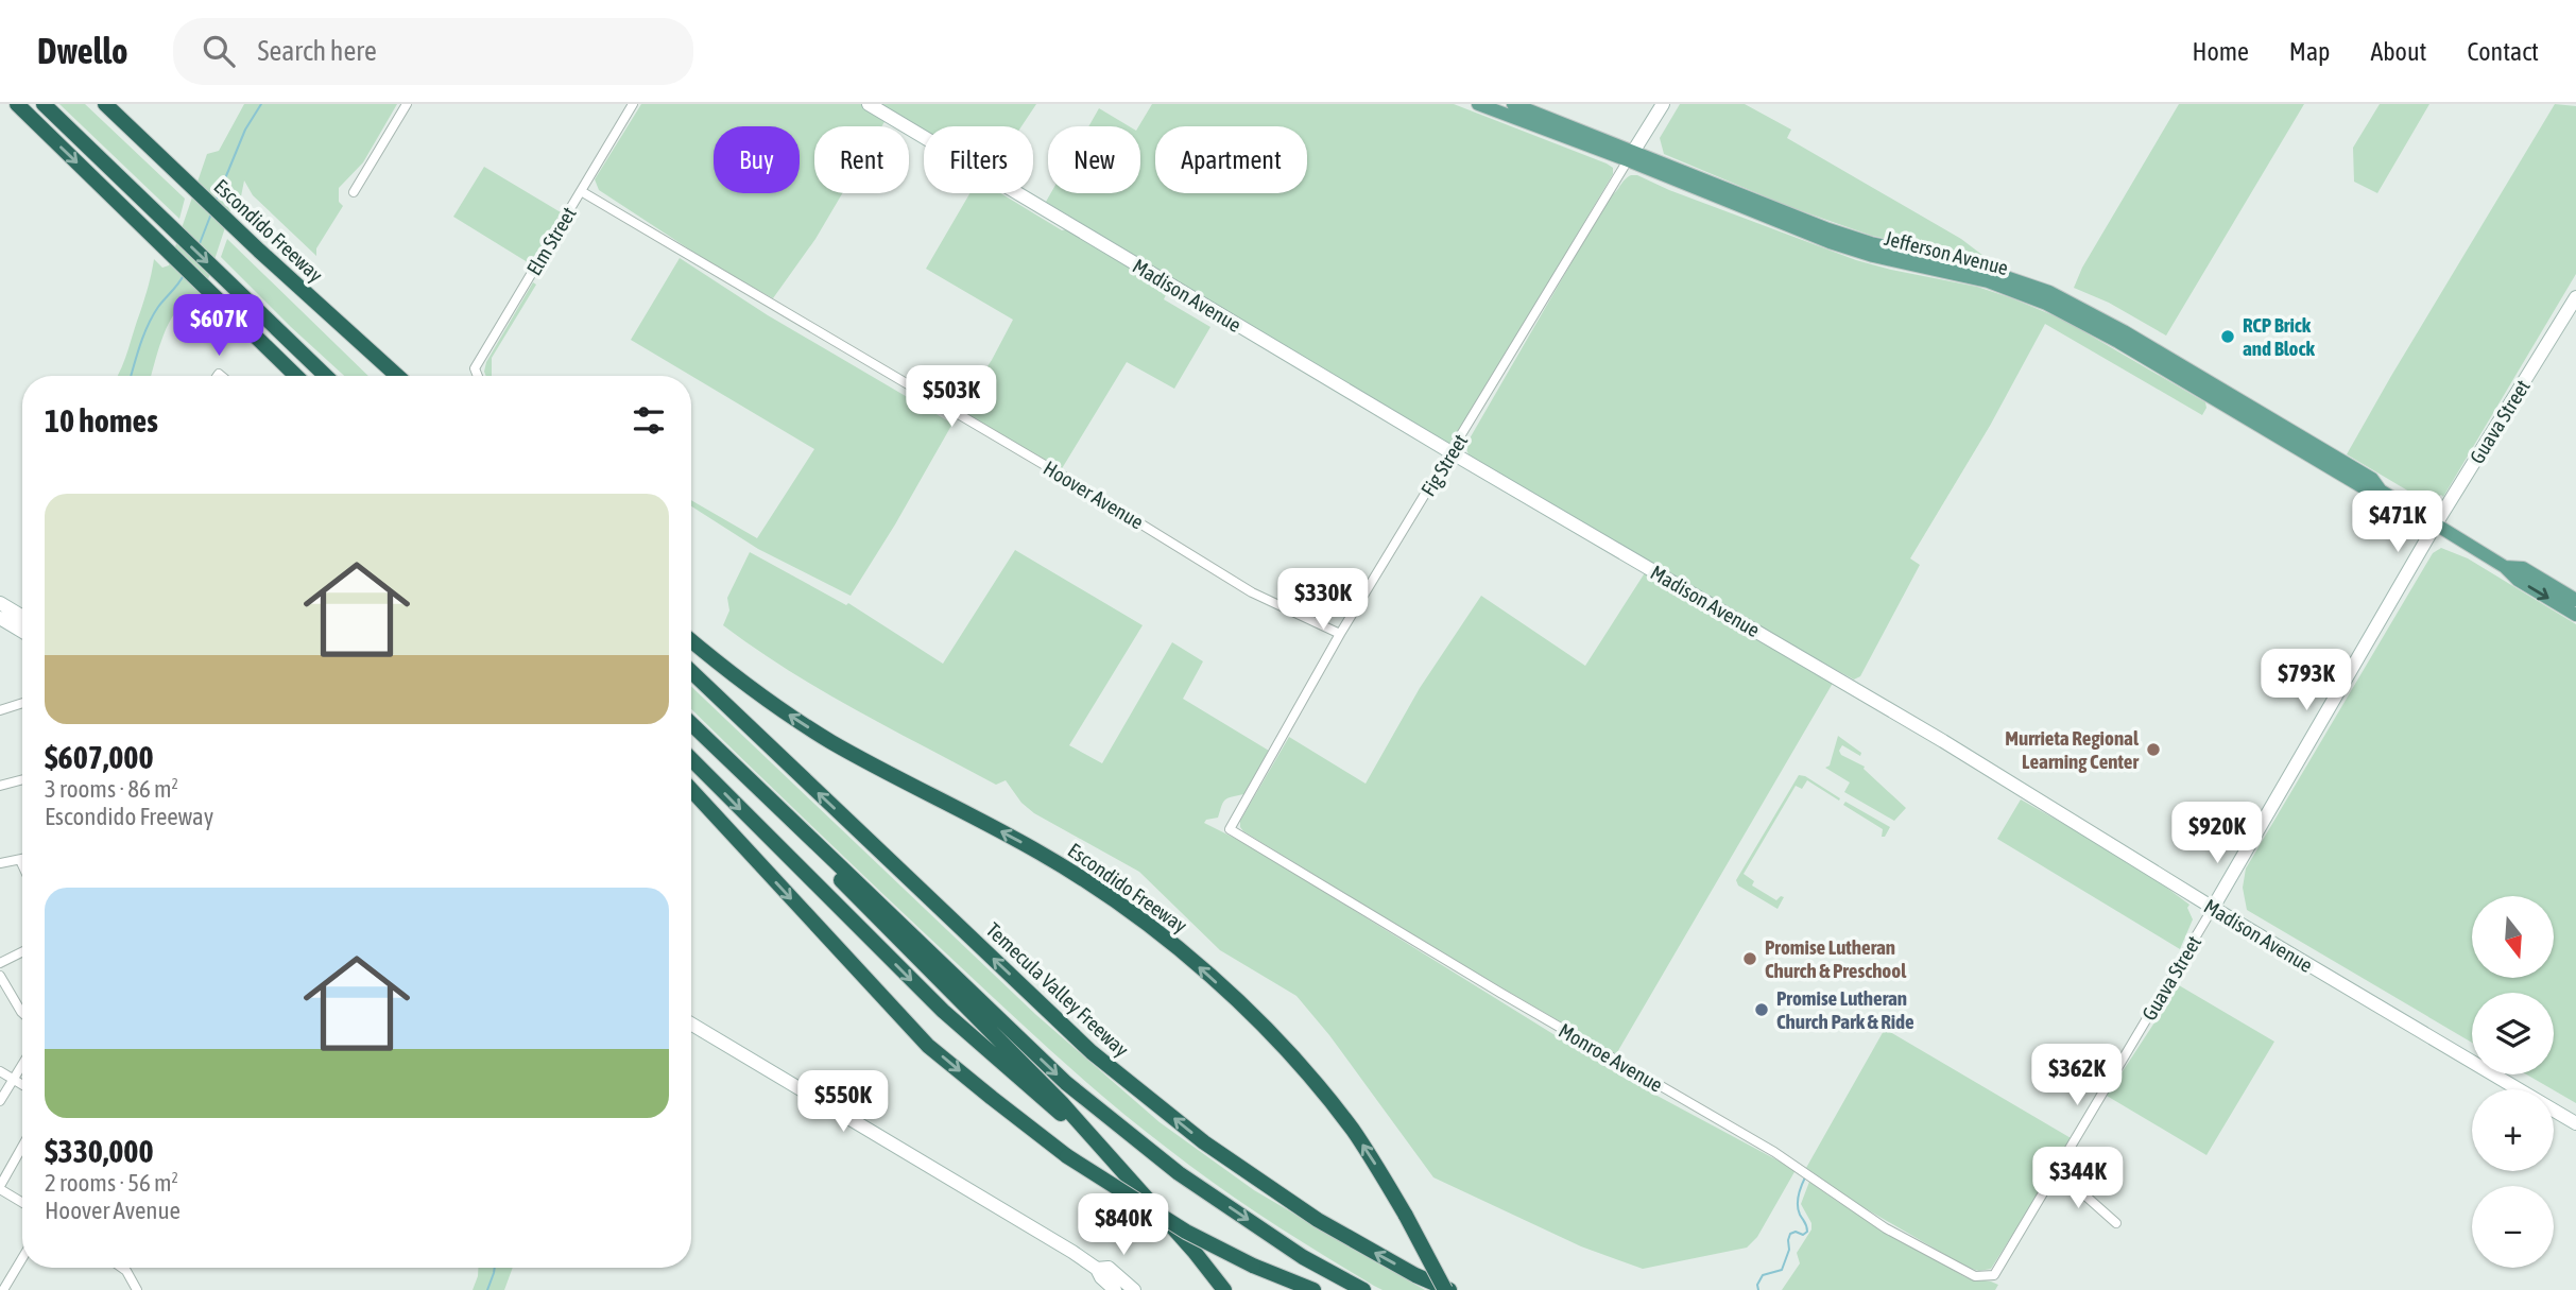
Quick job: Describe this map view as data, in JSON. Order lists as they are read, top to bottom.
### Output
{
  "streets": {
    "highway": ["Escondido Freeway", "Temecula Valley Freeway"],
    "main road": ["Jefferson Avenue"],
    "street": [
      "Elm Street",
      "Madison Avenue",
      "Guava Street",
      "Fig Street",
      "Hoover Avenue",
      "Monroe Avenue"
    ]
  },
  "crossings": [
    ["Escondido Freeway", "Temecula Valley Freeway"],
    ["Elm Street", "Hoover Avenue"],
    ["Jefferson Avenue", "Guava Street"],
    ["Jefferson Avenue", "Fig Street"],
    ["Madison Avenue", "Guava Street"],
    ["Madison Avenue", "Fig Street"],
    ["Guava Street", "Monroe Avenue"],
    ["Fig Street", "Hoover Avenue"],
    ["Fig Street", "Monroe Avenue"]
  ],
  "places": [
    "RCP Brick and Block",
    "Murrieta Regional Learning Center",
    "Promise Lutheran Church & Preschool",
    "Promise Lutheran Church Park & Ride"
  ],
  "north": "bottom",
  "page": {
    "header": "Dwello",
    "search": "Search here",
    "nav": [
      "Home",
      "Map",
      "About",
      "Contact"
    ],
    "chip": [
      "Buy",
      "Rent",
      "Filters",
      "New",
      "Apartment"
    ],
    "price": [
      "$607K",
      "$503K",
      "$471K",
      "$330K",
      "$793K",
      "$920K",
      "$362K",
      "$550K",
      "$344K",
      "$840K"
    ],
    "heading": "10 homes",
    "list": [
      {
        "name": "$607,000",
        "note": "3 rooms · 86 m² · Escondido Freeway"
      },
      {
        "name": "$330,000",
        "note": "2 rooms · 56 m² · Hoover Avenue"
      }
    ],
    "map_buttons": ["+", "−"]
  }
}
